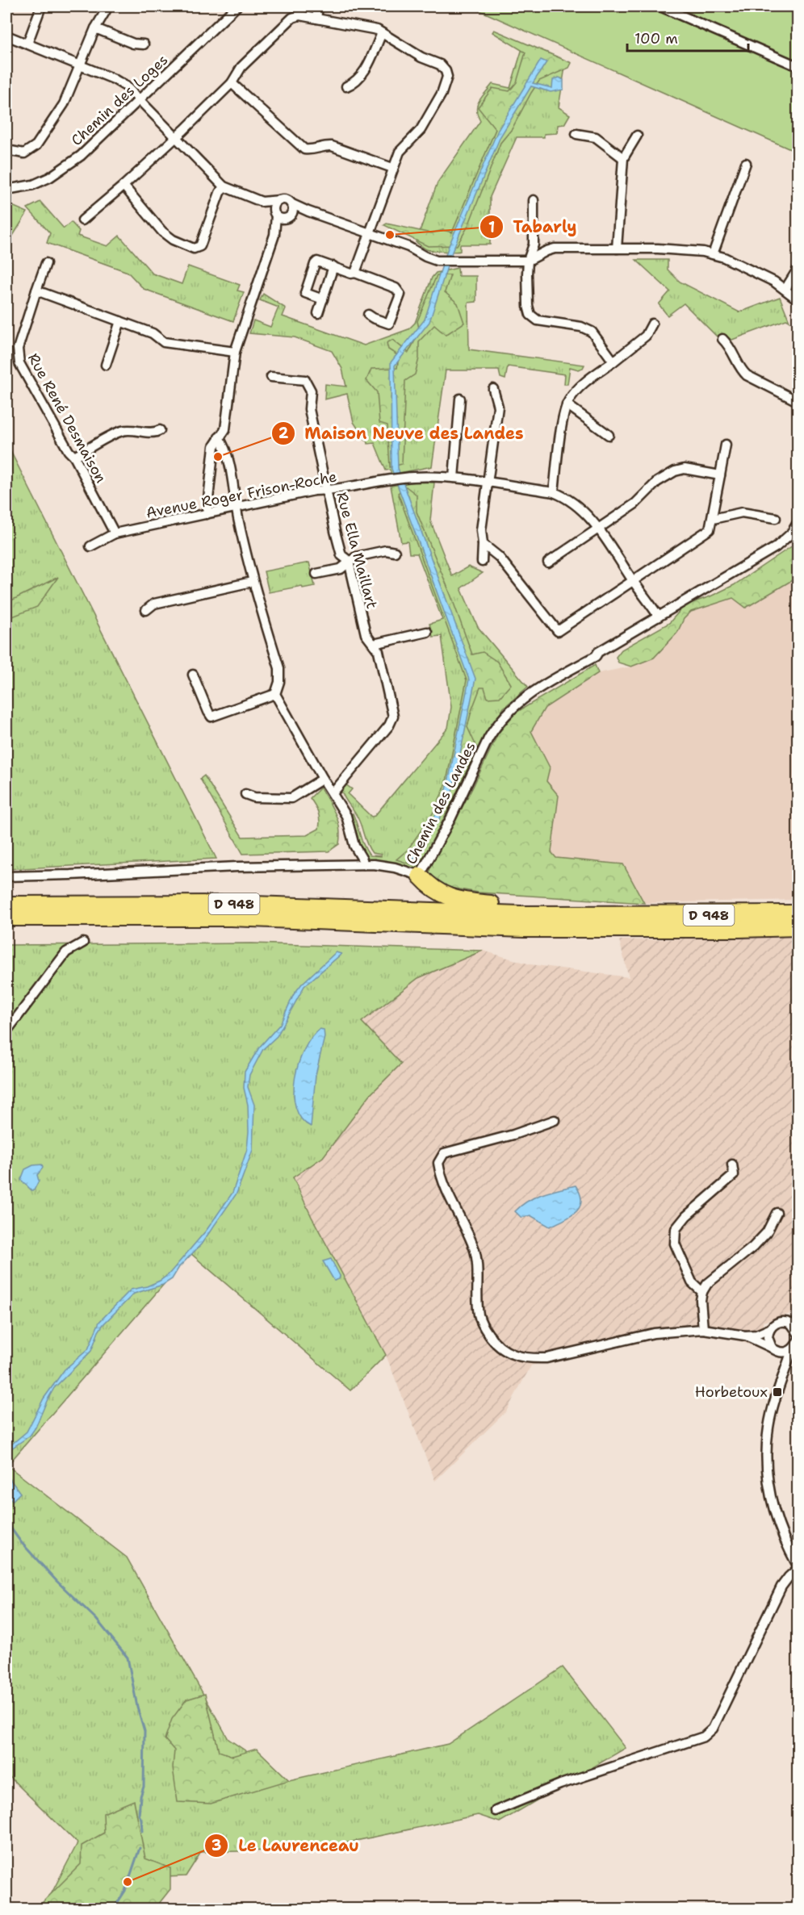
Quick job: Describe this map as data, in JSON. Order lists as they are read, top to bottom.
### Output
{
  "streets": {
    "highway": ["D 948"],
    "street": [
      "Chemin des Loges",
      "Rue René Desmaison",
      "Avenue Roger Frison-Roche",
      "Rue Ella Maillart",
      "Chemin des Landes"
    ]
  },
  "crossings": [
    ["Rue René Desmaison", "Avenue Roger Frison-Roche"],
    ["Avenue Roger Frison-Roche", "Rue Ella Maillart"],
    ["Avenue Roger Frison-Roche", "Chemin des Landes"]
  ],
  "places": {
    "other": ["Tabarly", "Maison Neuve des Landes", "Le Laurenceau"],
    "transit": ["Horbetoux"]
  },
  "scale_bar": "100 m"
}
